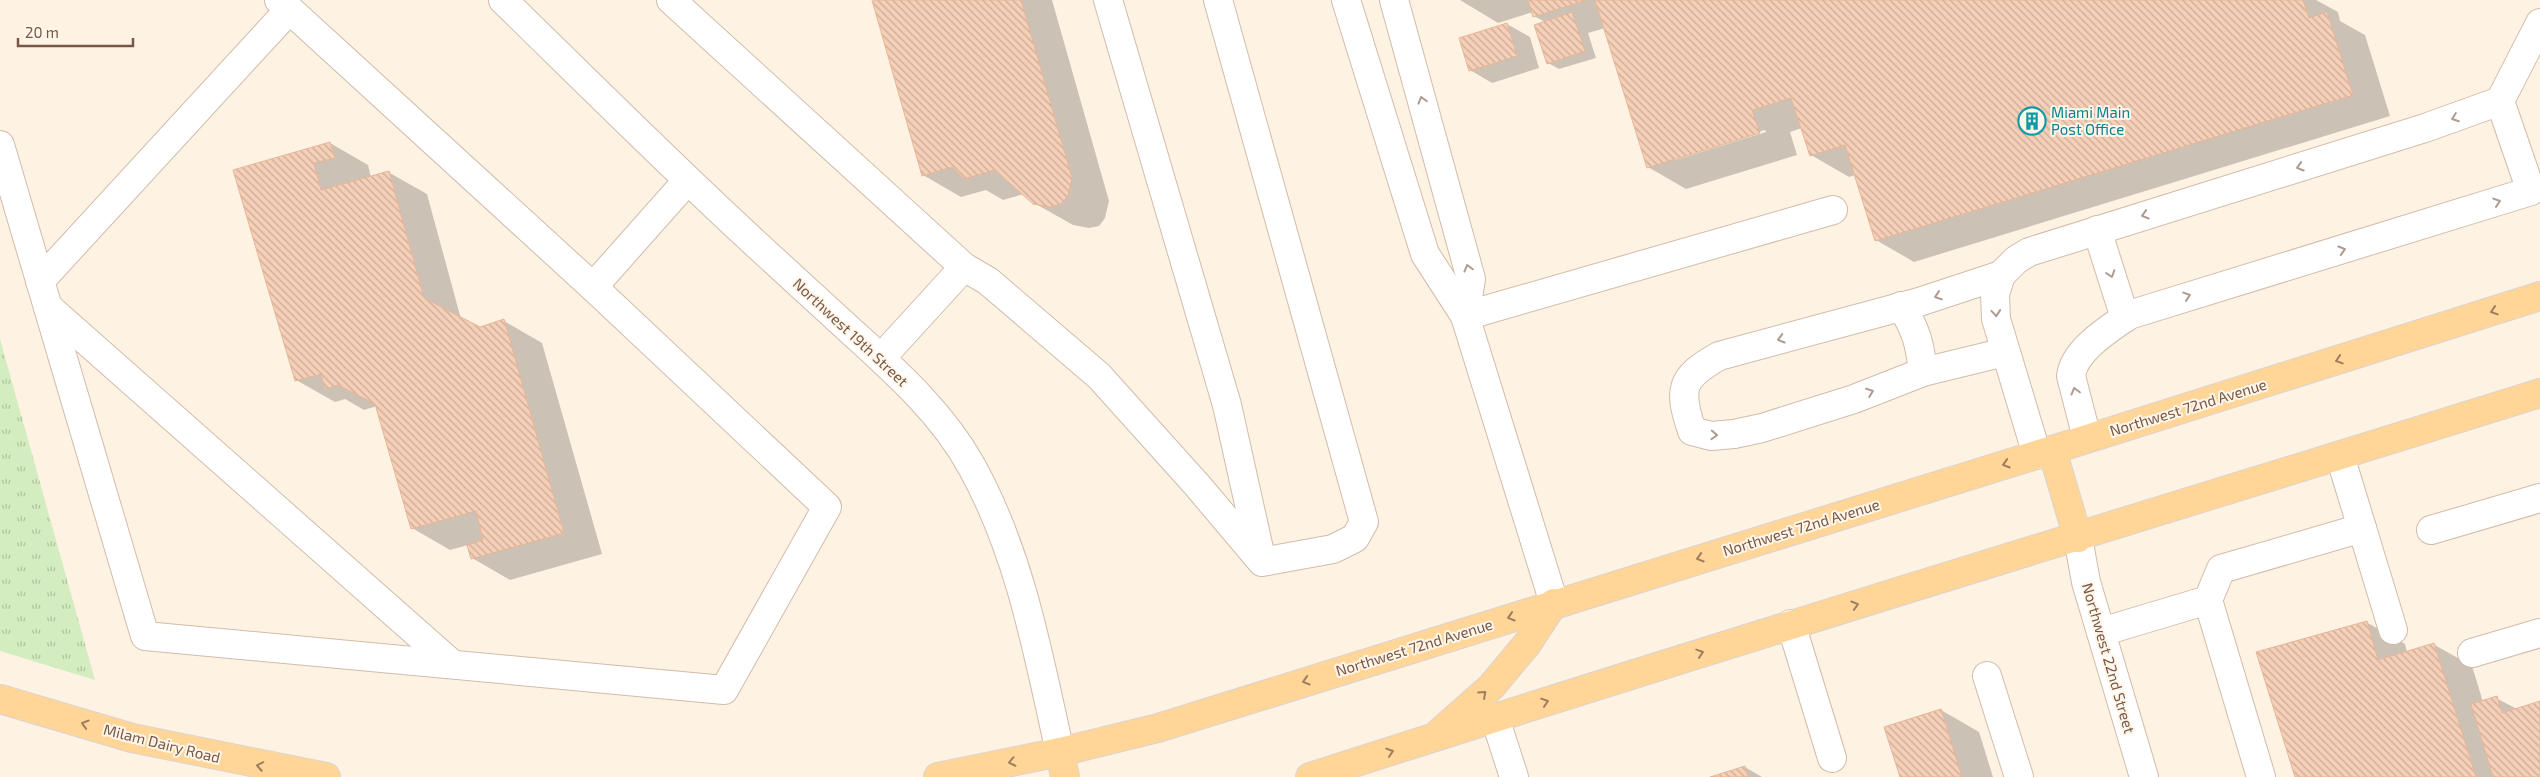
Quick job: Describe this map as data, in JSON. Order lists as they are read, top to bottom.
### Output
{
  "streets": {
    "main road": ["Northwest 72nd Avenue", "Milam Dairy Road"],
    "street": ["Northwest 19th Street", "Northwest 22nd Street"]
  },
  "crossings": [
    ["Northwest 19th Street", "Northwest 72nd Avenue"]
  ],
  "one_way": ["Milam Dairy Road"],
  "places": {
    "building": ["Miami Main Post Office"]
  },
  "scale_bar": "20 m"
}
